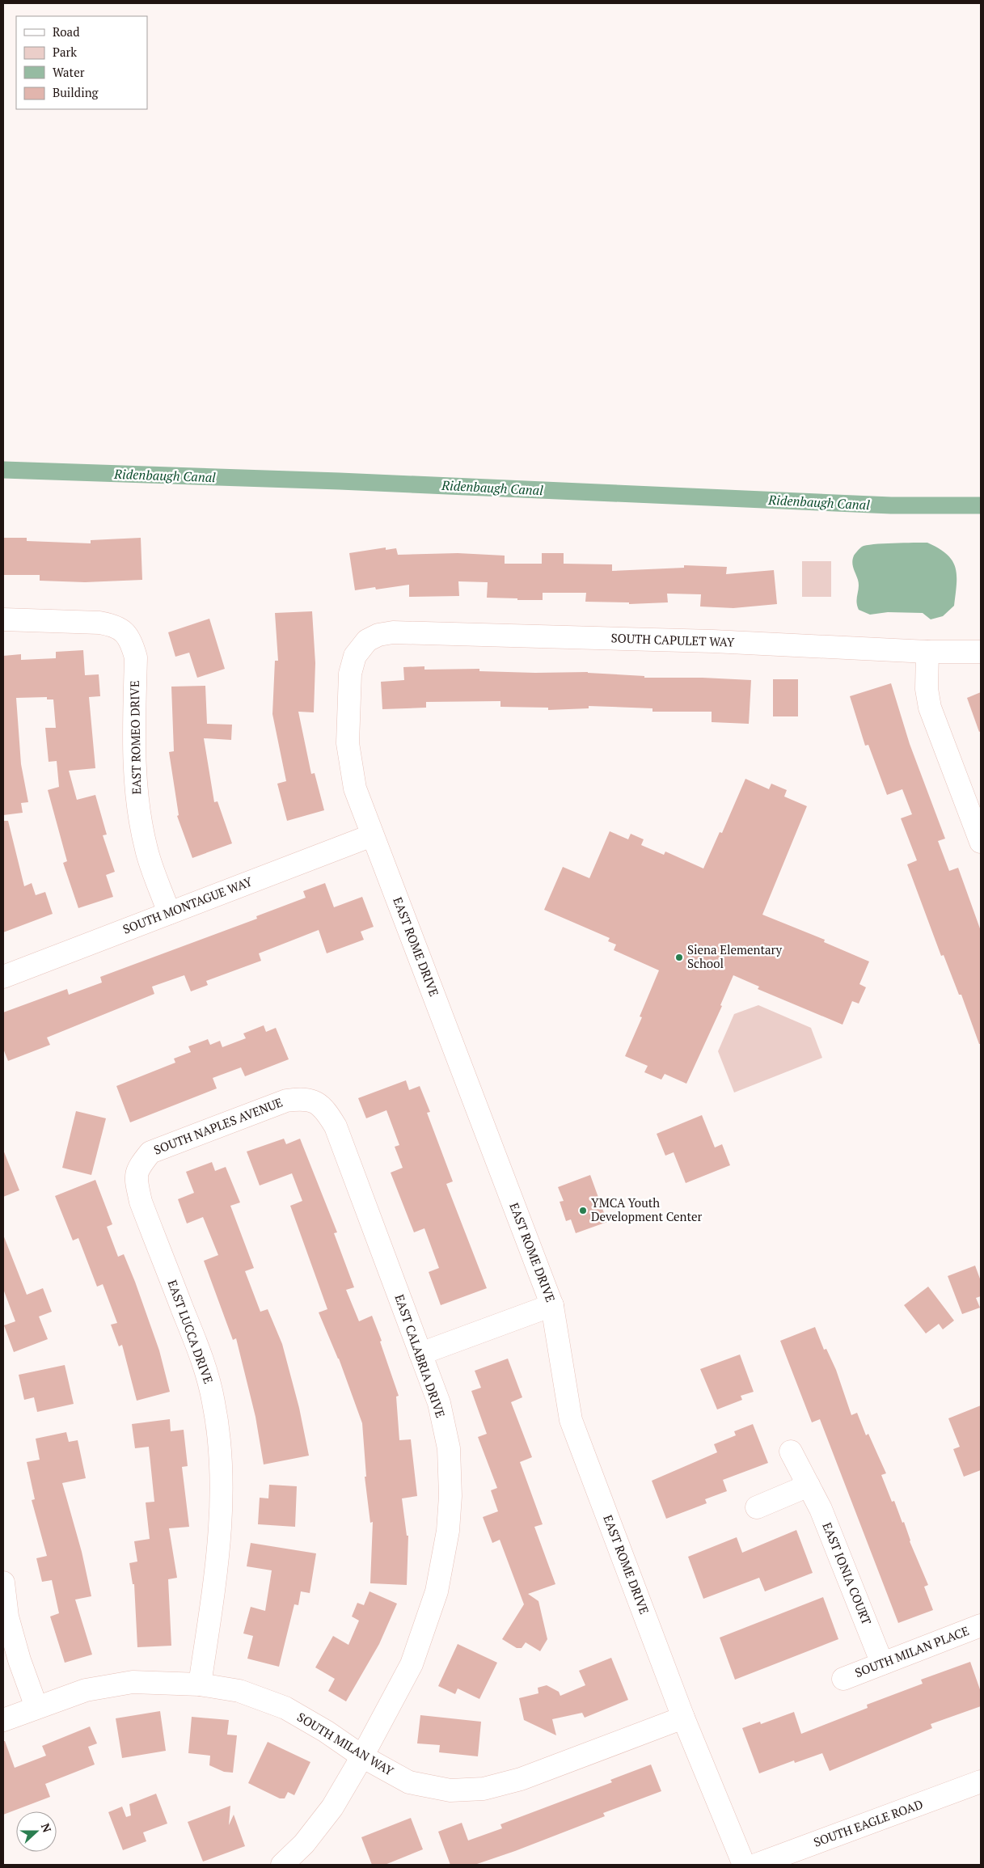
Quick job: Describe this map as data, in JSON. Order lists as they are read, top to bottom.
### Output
{
  "streets": {
    "street": [
      "SOUTH CAPULET WAY",
      "EAST ROMEO DRIVE",
      "SOUTH MONTAGUE WAY",
      "EAST ROME DRIVE",
      "SOUTH NAPLES AVENUE",
      "EAST LUCCA DRIVE",
      "EAST CALABRIA DRIVE",
      "EAST IONIA COURT",
      "SOUTH MILAN PLACE",
      "SOUTH MILAN WAY",
      "SOUTH EAGLE ROAD"
    ]
  },
  "crossings": [
    ["SOUTH CAPULET WAY", "EAST ROME DRIVE"],
    ["EAST ROMEO DRIVE", "SOUTH MONTAGUE WAY"],
    ["SOUTH MONTAGUE WAY", "EAST ROME DRIVE"],
    ["EAST ROME DRIVE", "SOUTH MILAN WAY"],
    ["SOUTH NAPLES AVENUE", "EAST LUCCA DRIVE"],
    ["SOUTH NAPLES AVENUE", "EAST CALABRIA DRIVE"],
    ["EAST LUCCA DRIVE", "SOUTH MILAN WAY"],
    ["EAST CALABRIA DRIVE", "SOUTH MILAN WAY"],
    ["EAST IONIA COURT", "SOUTH MILAN PLACE"]
  ],
  "water": ["Ridenbaugh Canal"],
  "places": ["Siena Elementary School", "YMCA Youth Development Center"],
  "legend": [
    "Road",
    "Park",
    "Water",
    "Building"
  ],
  "north": "right"
}
